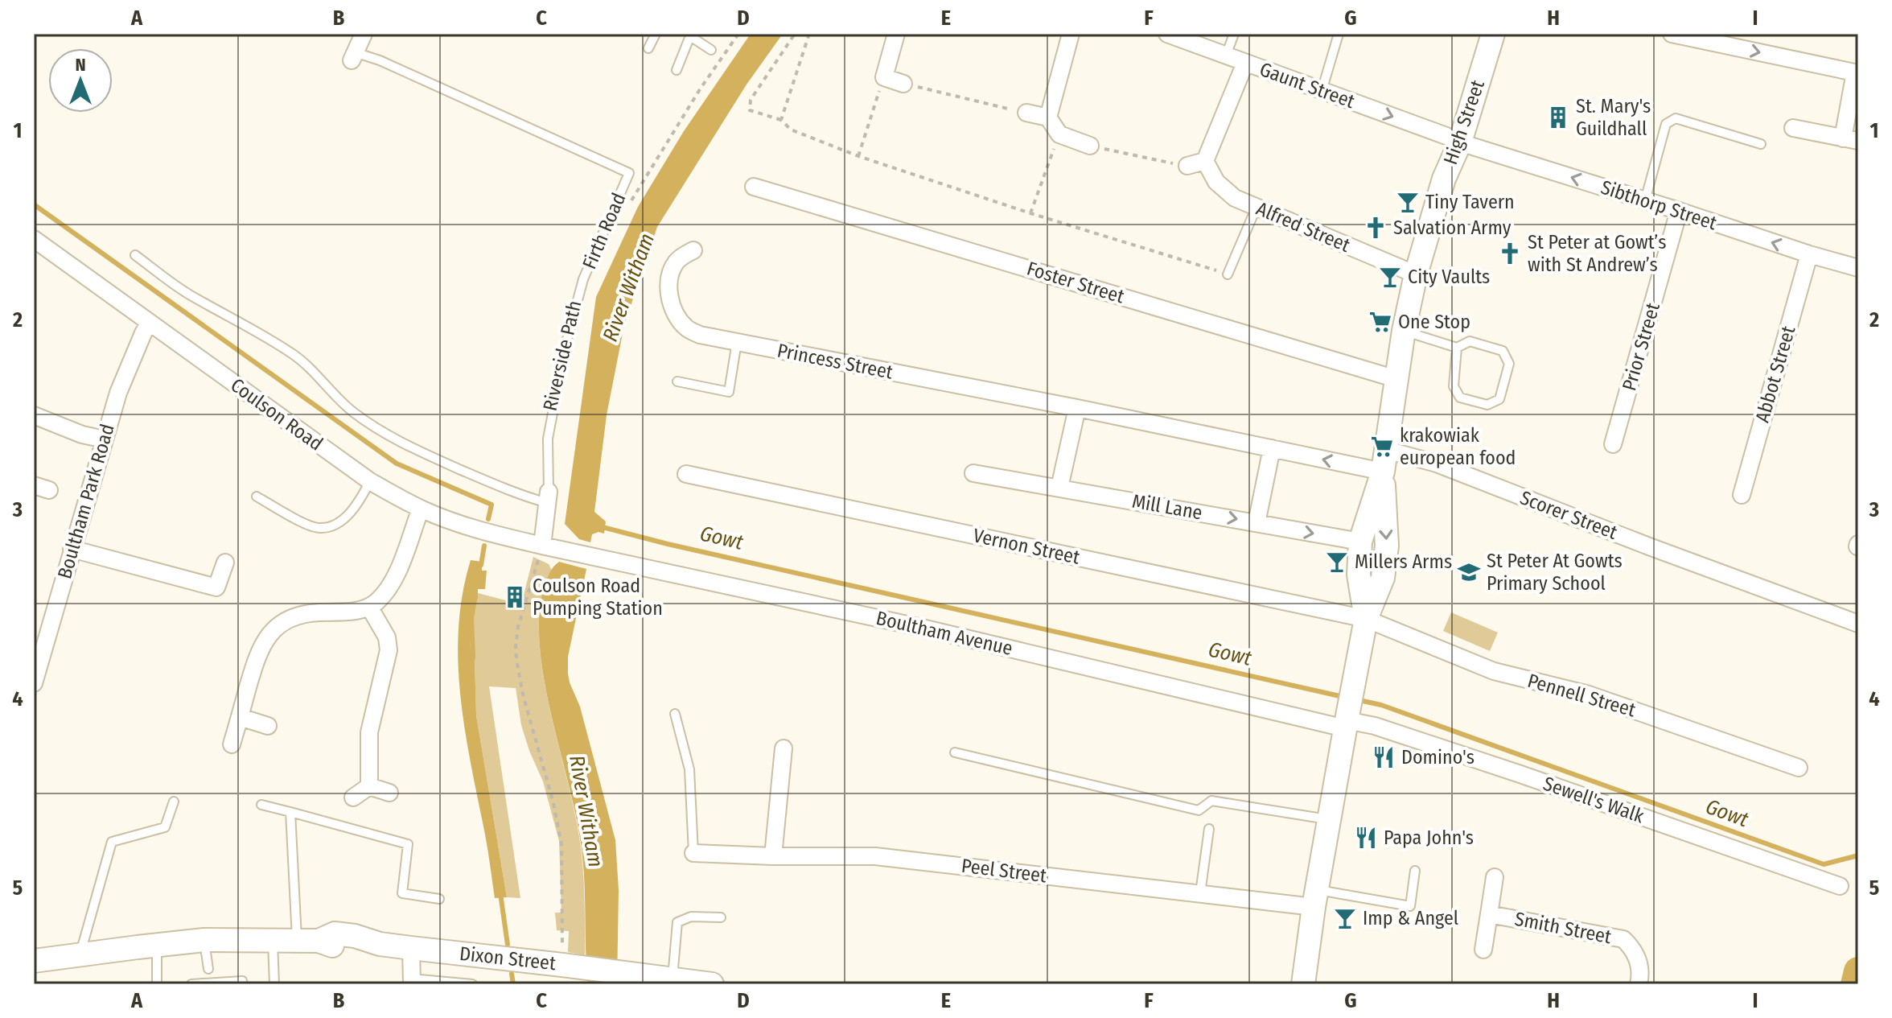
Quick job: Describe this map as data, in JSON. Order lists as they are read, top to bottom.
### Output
{
  "streets": {
    "street": [
      "Gaunt Street",
      "High Street",
      "Sibthorp Street",
      "Alfred Street",
      "Firth Road",
      "Foster Street",
      "Prior Street",
      "Princess Street",
      "Abbot Street",
      "Coulson Road",
      "Boultham Park Road",
      "Mill Lane",
      "Scorer Street",
      "Vernon Street",
      "Boultham Avenue",
      "Pennell Street",
      "Sewell's Walk",
      "Peel Street",
      "Smith Street",
      "Dixon Street"
    ]
  },
  "crossings": [
    ["Gaunt Street", "High Street"],
    ["Gaunt Street", "Sibthorp Street"],
    ["High Street", "Sibthorp Street"],
    ["High Street", "Alfred Street"],
    ["High Street", "Foster Street"],
    ["High Street", "Princess Street"],
    ["High Street", "Scorer Street"],
    ["Sibthorp Street", "Prior Street"],
    ["Sibthorp Street", "Abbot Street"],
    ["Firth Road", "Coulson Road"],
    ["Firth Road", "Boultham Avenue"],
    ["Princess Street", "Scorer Street"],
    ["Coulson Road", "Boultham Park Road"],
    ["Coulson Road", "Boultham Avenue"],
    ["Vernon Street", "Pennell Street"],
    ["Boultham Avenue", "Sewell's Walk"]
  ],
  "one_way": ["Gaunt Street", "Sibthorp Street", "Mill Lane"],
  "water": ["River Witham", "Gowt"],
  "places": {
    "building": ["St. Mary's Guildhall", "Coulson Road Pumping Station"],
    "bar": [
      "Tiny Tavern",
      "City Vaults",
      "Millers Arms",
      "Imp & Angel"
    ],
    "church": ["Salvation Army", "St Peter at Gowt’s with St Andrew’s"],
    "supermarket": ["One Stop", "krakowiak european food"],
    "school or university": ["St Peter At Gowts Primary School"],
    "restaurant": ["Domino's", "Papa John's"]
  },
  "north": "top",
  "grid": {
    "columns": [
      "A",
      "B",
      "C",
      "D",
      "E",
      "F",
      "G",
      "H",
      "I"
    ],
    "rows": [
      "1",
      "2",
      "3",
      "4",
      "5"
    ]
  }
}
